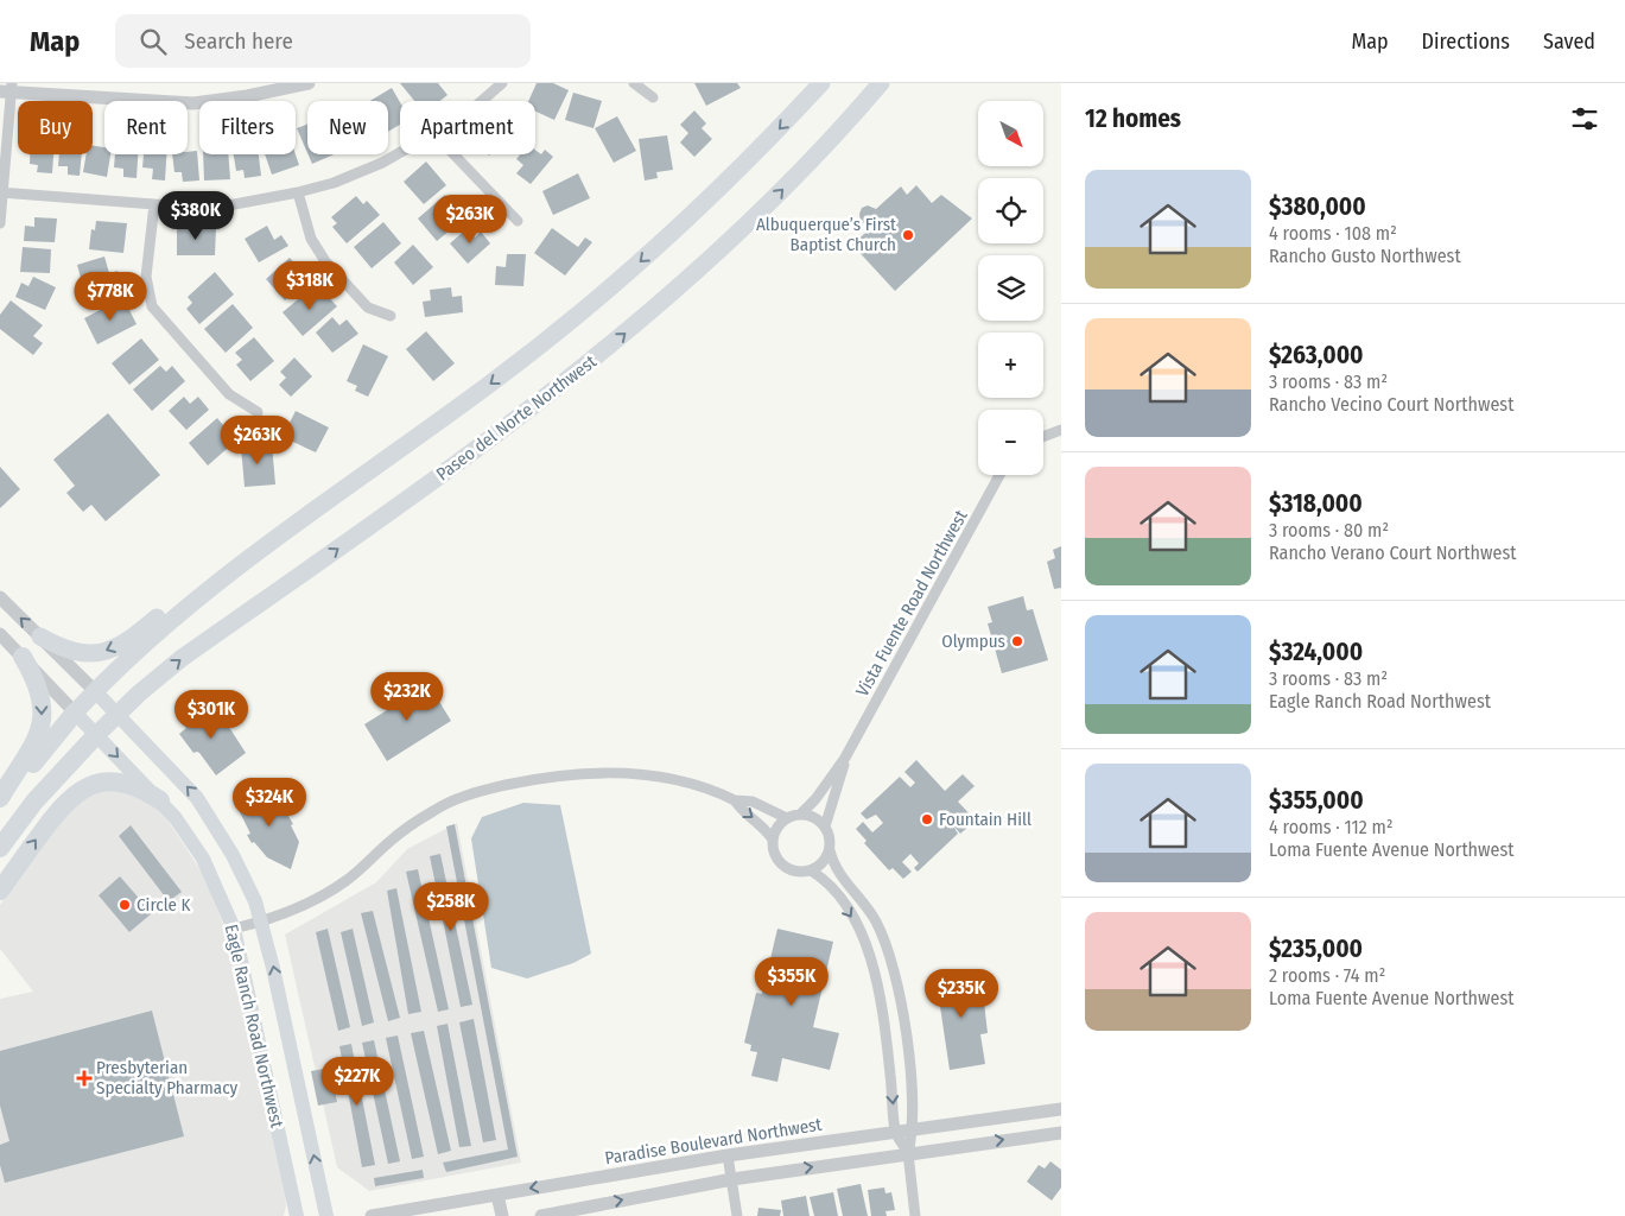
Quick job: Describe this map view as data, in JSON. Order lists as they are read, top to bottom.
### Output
{
  "streets": {
    "main road": ["Paseo del Norte Northwest", "Eagle Ranch Road Northwest"],
    "street": ["Vista Fuente Road Northwest", "Paradise Boulevard Northwest"]
  },
  "crossings": [
    ["Paseo del Norte Northwest", "Eagle Ranch Road Northwest"]
  ],
  "places": {
    "other": [
      "Albuquerque’s First Baptist Church",
      "Olympus",
      "Fountain Hill",
      "Circle K"
    ],
    "health": ["Presbyterian Specialty Pharmacy"]
  },
  "north": "bottom right",
  "page": {
    "header": "Map",
    "search": "Search here",
    "nav": ["Map", "Directions", "Saved"],
    "heading": "12 homes",
    "map_buttons": ["+", "−"],
    "chip": [
      "Buy",
      "Rent",
      "Filters",
      "New",
      "Apartment"
    ],
    "list": [
      {
        "name": "$380,000",
        "note": "4 rooms · 108 m² · Rancho Gusto Northwest"
      },
      {
        "name": "$263,000",
        "note": "3 rooms · 83 m² · Rancho Vecino Court Northwest"
      },
      {
        "name": "$318,000",
        "note": "3 rooms · 80 m² · Rancho Verano Court Northwest"
      },
      {
        "name": "$324,000",
        "note": "3 rooms · 83 m² · Eagle Ranch Road Northwest"
      },
      {
        "name": "$355,000",
        "note": "4 rooms · 112 m² · Loma Fuente Avenue Northwest"
      },
      {
        "name": "$235,000",
        "note": "2 rooms · 74 m² · Loma Fuente Avenue Northwest"
      }
    ],
    "price": [
      "$380K",
      "$263K",
      "$318K",
      "$778K",
      "$263K",
      "$232K",
      "$301K",
      "$324K",
      "$258K",
      "$355K",
      "$235K",
      "$227K"
    ]
  }
}
